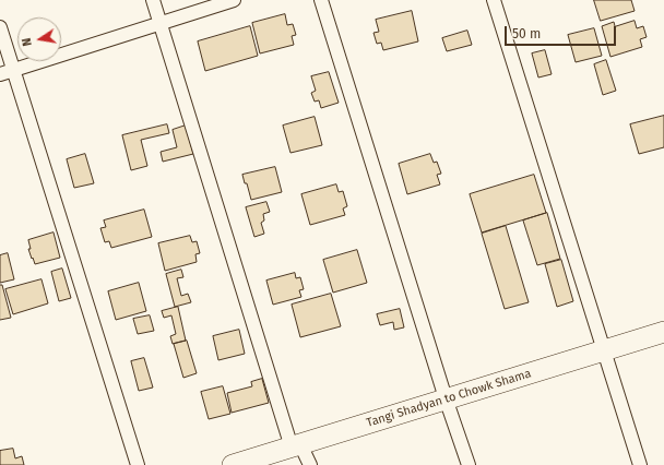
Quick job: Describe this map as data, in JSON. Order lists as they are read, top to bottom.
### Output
{
  "streets": {
    "main road": ["Tangi Shadyan to Chowk Shama"]
  },
  "scale_bar": "50 m",
  "north": "left"
}
